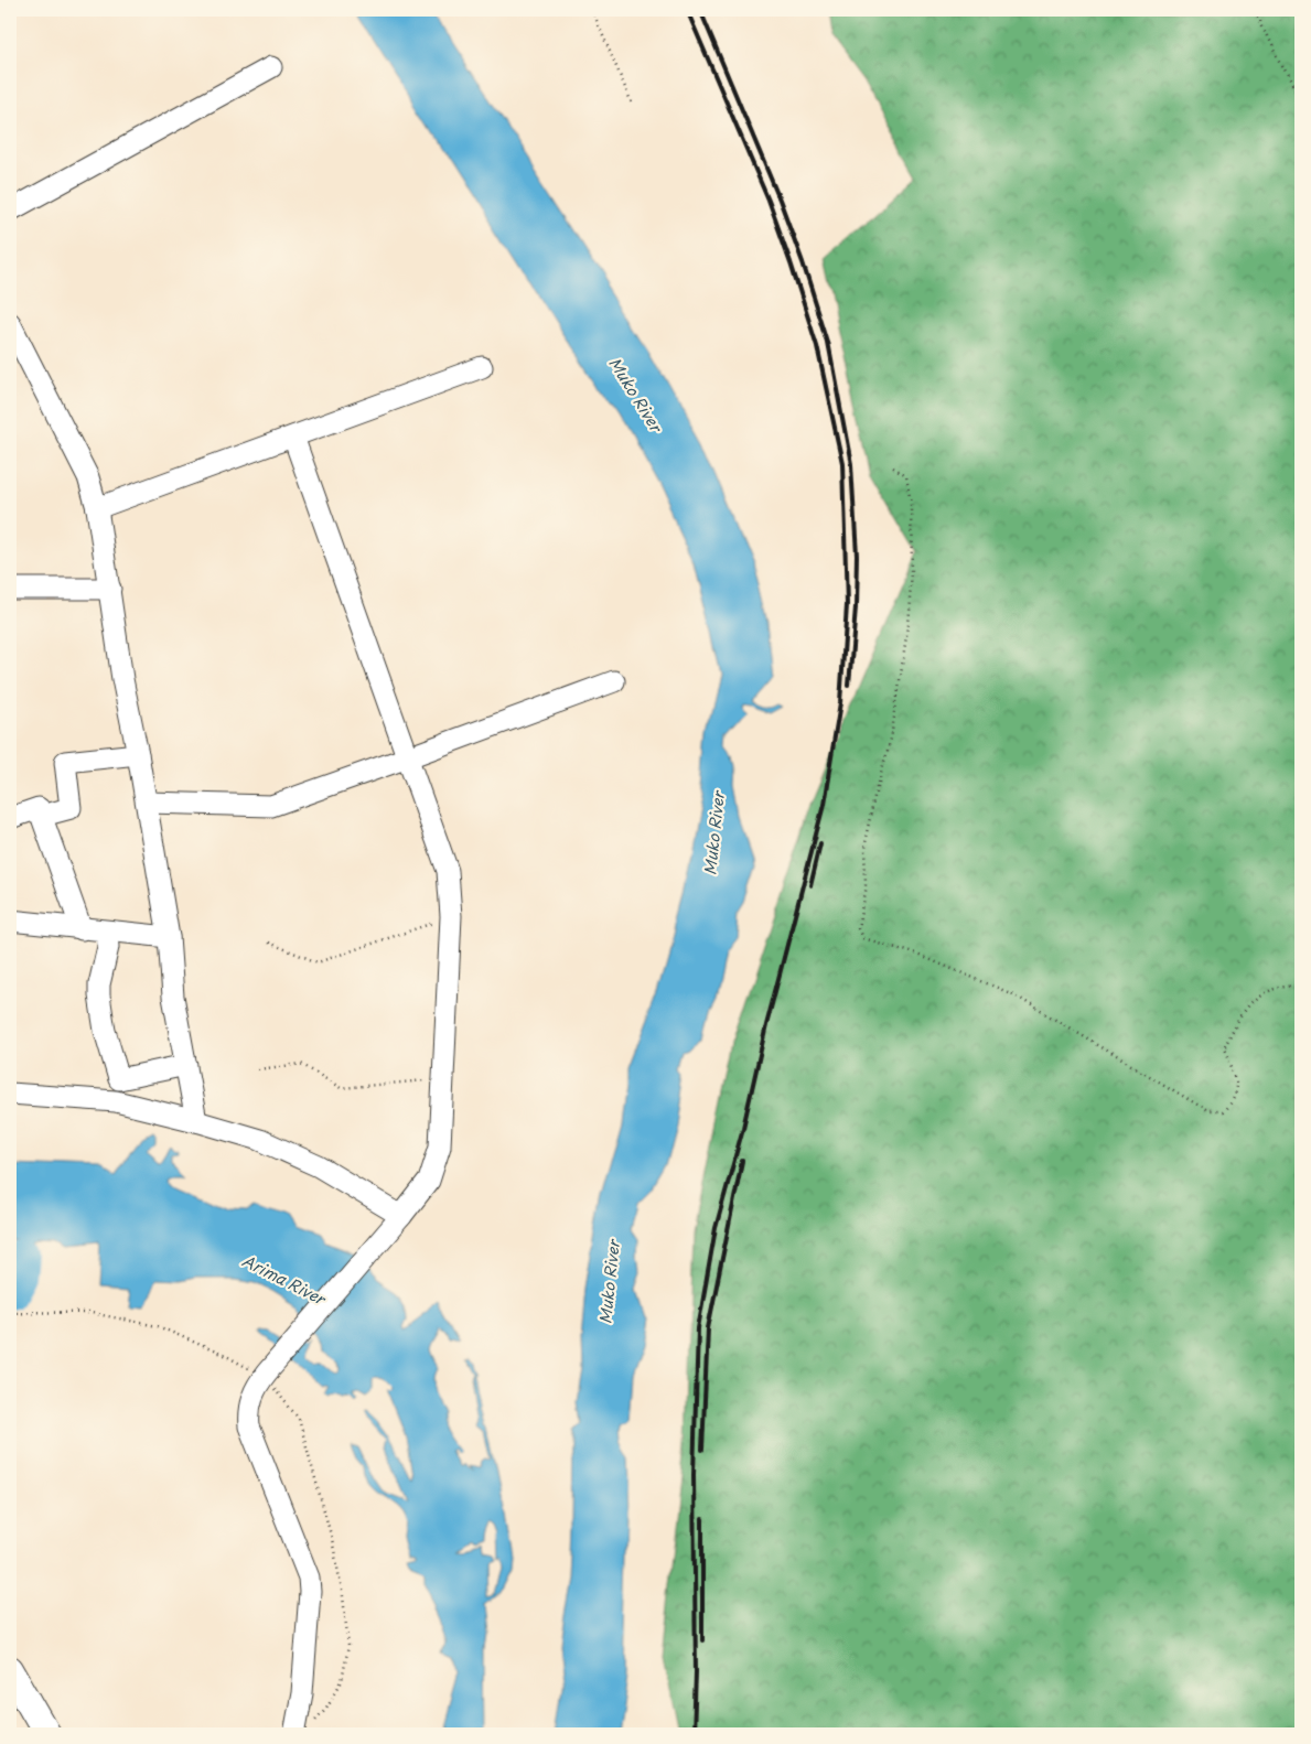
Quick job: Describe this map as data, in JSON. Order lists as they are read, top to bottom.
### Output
{
  "water": ["Muko River", "Arima River"]
}
